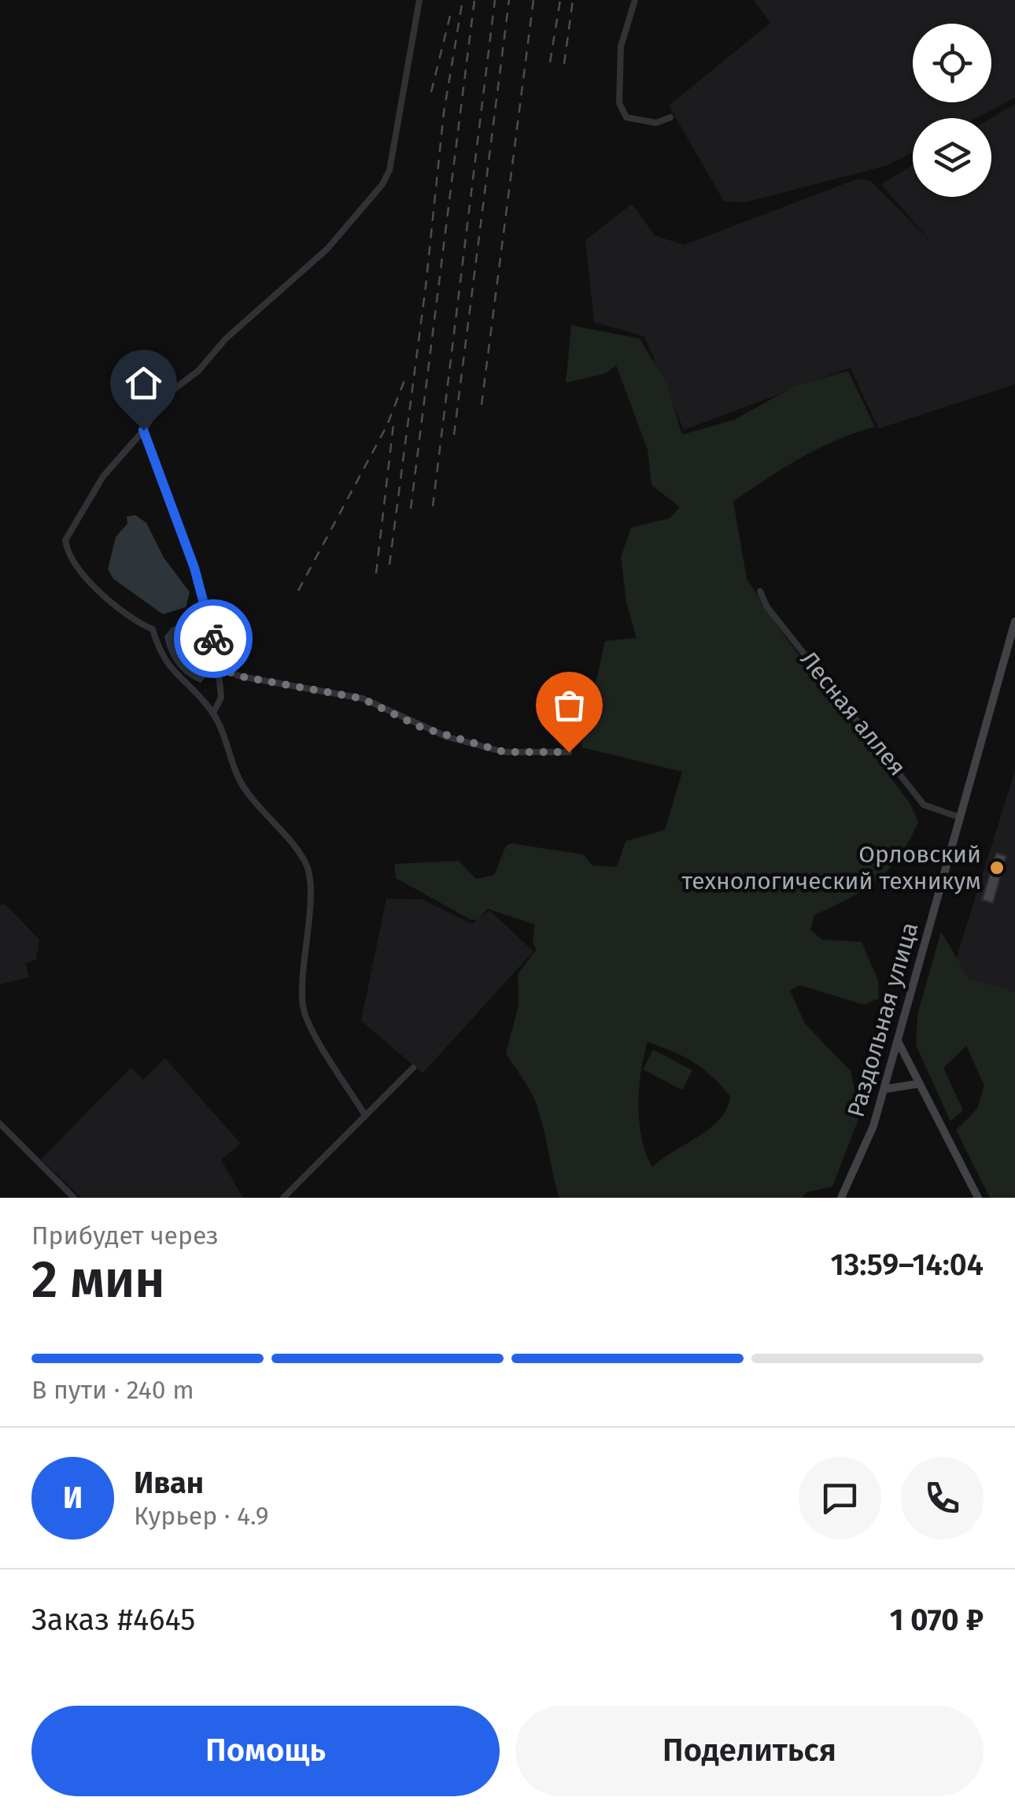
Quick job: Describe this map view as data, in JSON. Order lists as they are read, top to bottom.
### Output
{
  "streets": {
    "main road": ["Раздольная улица"],
    "street": ["Лесная аллея"]
  },
  "crossings": [
    ["Лесная аллея", "Раздольная улица"]
  ],
  "places": ["Орловский технологический техникум"],
  "page": {
    "heading": ["2 мин", "Прибудет через", "13:59–14:04"],
    "panel": [
      "Иван",
      "Курьер · 4.9",
      "Заказ #4645",
      "1 070 ₽"
    ],
    "bar": "В пути · 240 m",
    "round": "И",
    "buttons": ["Помощь", "Поделиться"]
  }
}
